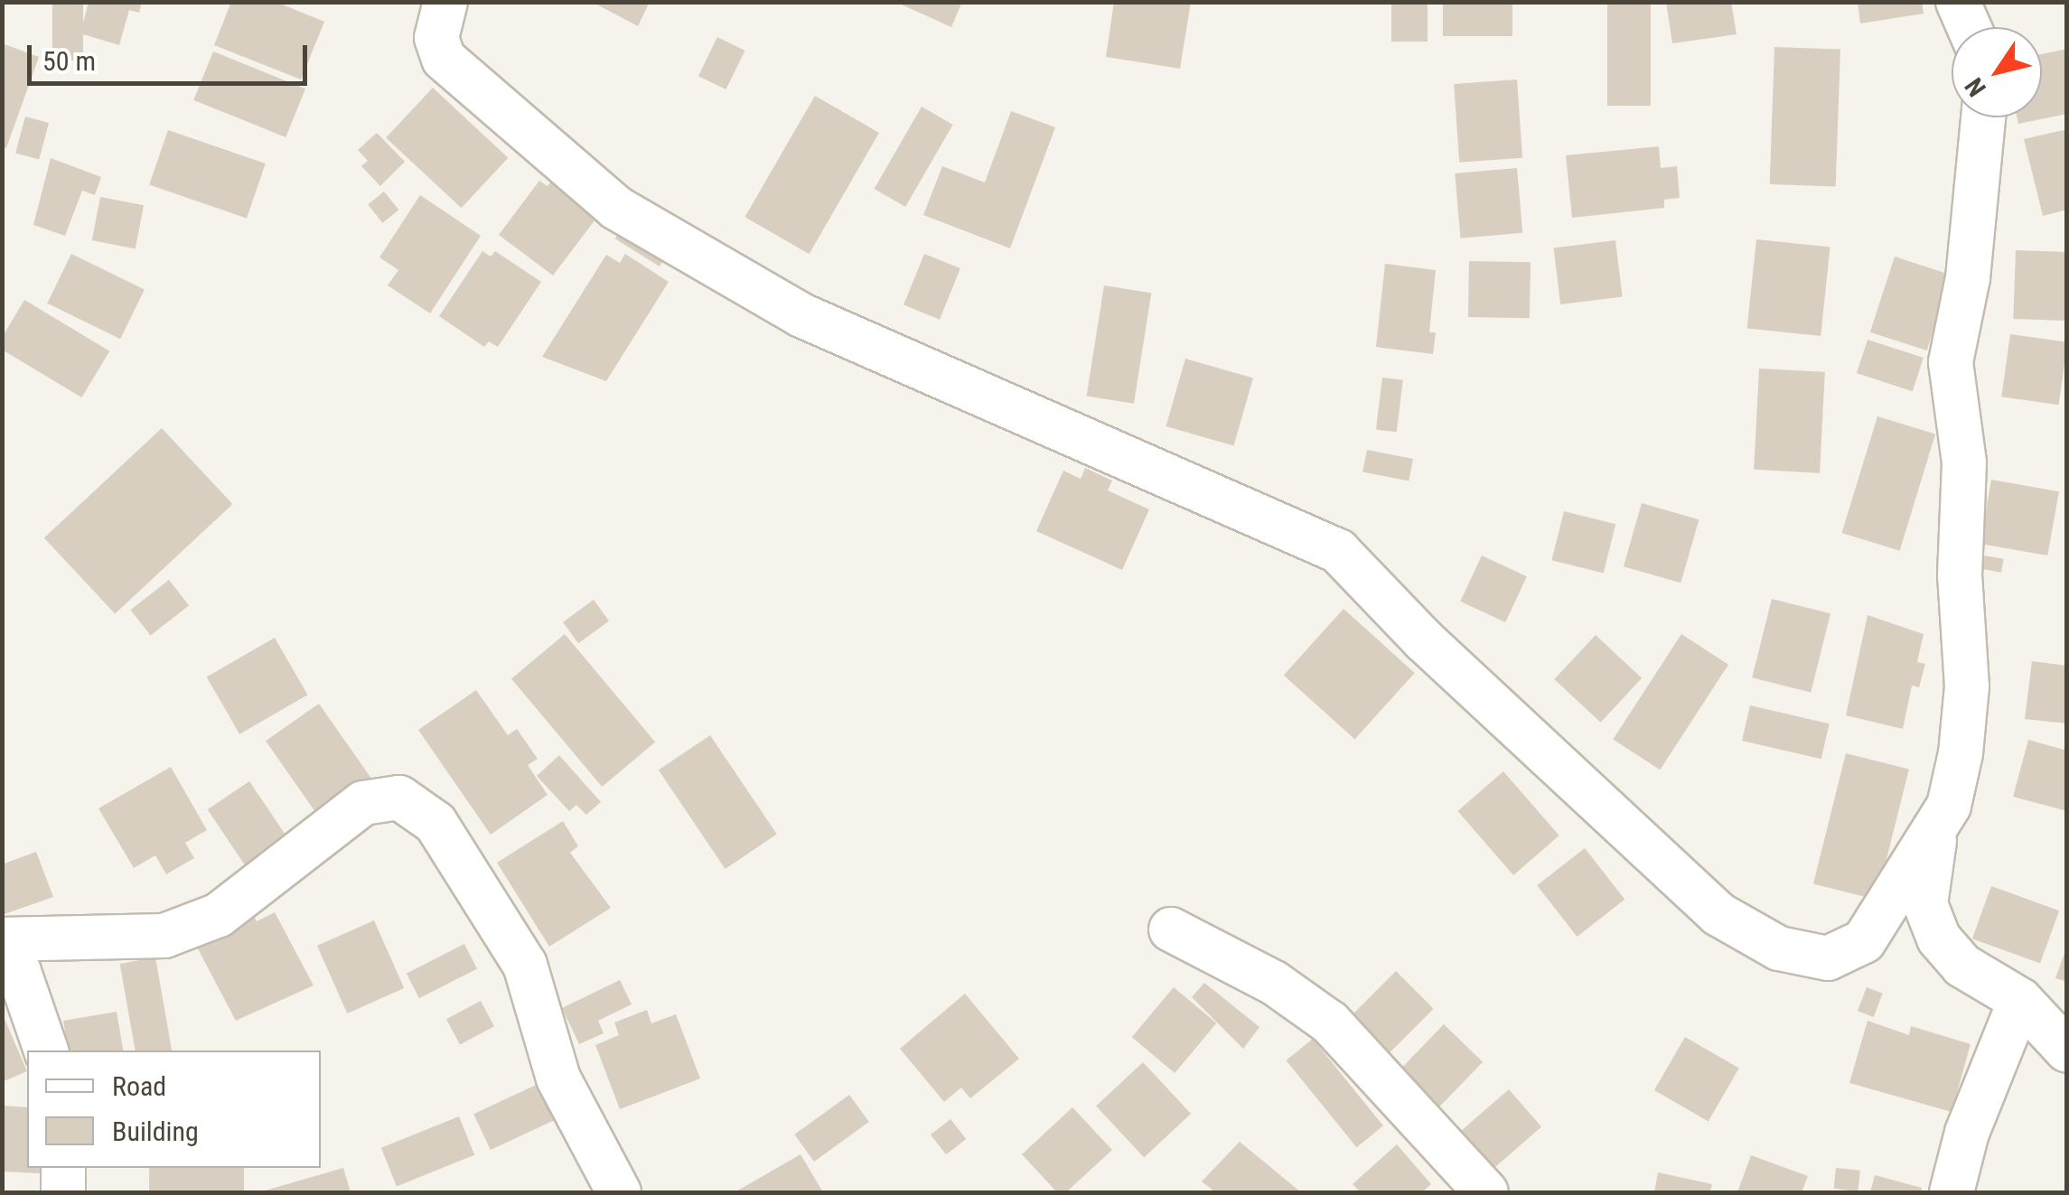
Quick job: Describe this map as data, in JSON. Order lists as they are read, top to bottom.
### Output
{
  "legend": ["Road", "Building"],
  "scale_bar": "50 m",
  "north": "bottom left"
}
